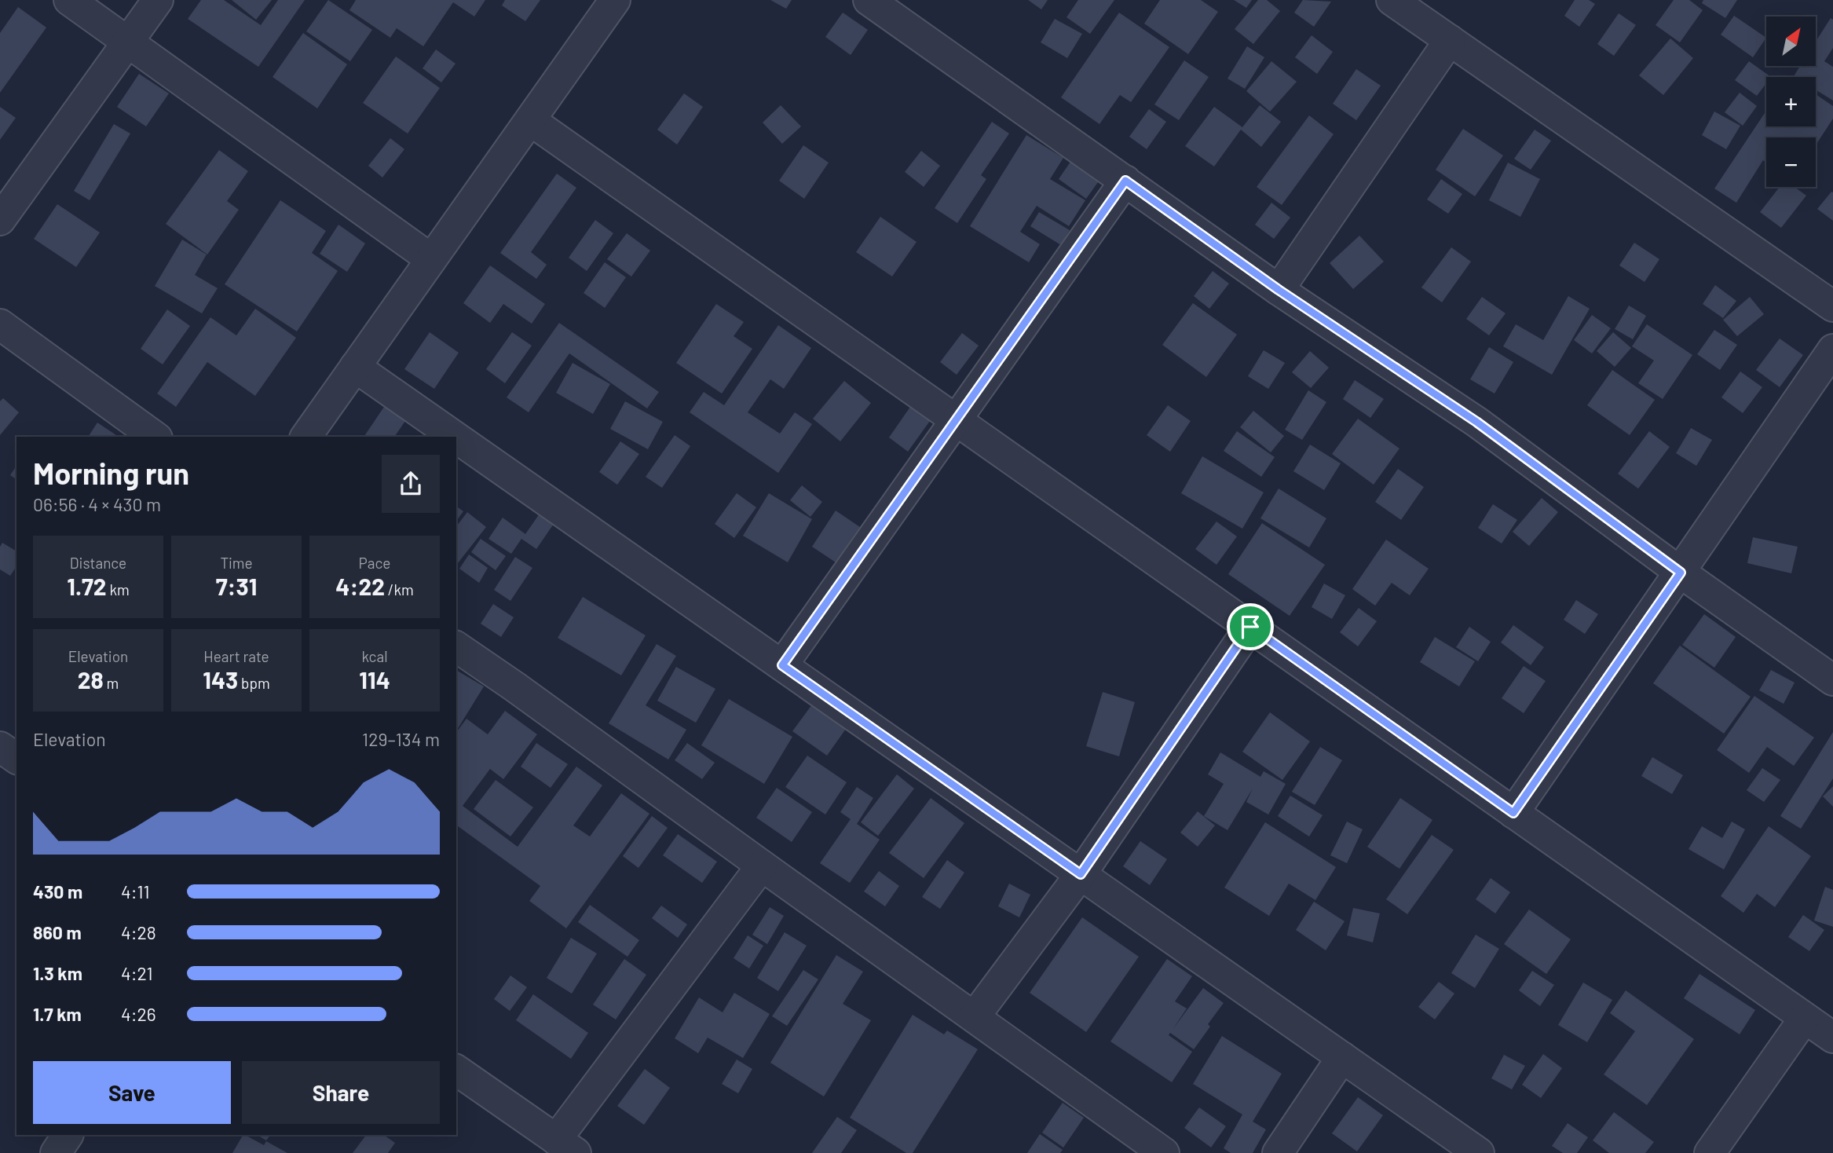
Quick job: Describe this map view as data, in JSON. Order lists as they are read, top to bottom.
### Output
{
  "north": "top right",
  "page": {
    "map_buttons": ["+", "−"],
    "heading": ["Morning run", "06:56 · 4 × 430 m"],
    "stats": [
      ["Distance", "1.72 km"],
      ["Time", "7:31"],
      ["Pace", "4:22 /km"],
      ["Elevation", "28 m"],
      ["Heart rate", "143 bpm"],
      ["kcal", "114"]
    ],
    "chart": ["Elevation", "129–134 m"],
    "list": [
      {
        "name": "430 m",
        "note": "4:11"
      },
      {
        "name": "860 m",
        "note": "4:28"
      },
      {
        "name": "1.3 km",
        "note": "4:21"
      },
      {
        "name": "1.7 km",
        "note": "4:26"
      }
    ],
    "buttons": ["Save", "Share"]
  }
}
